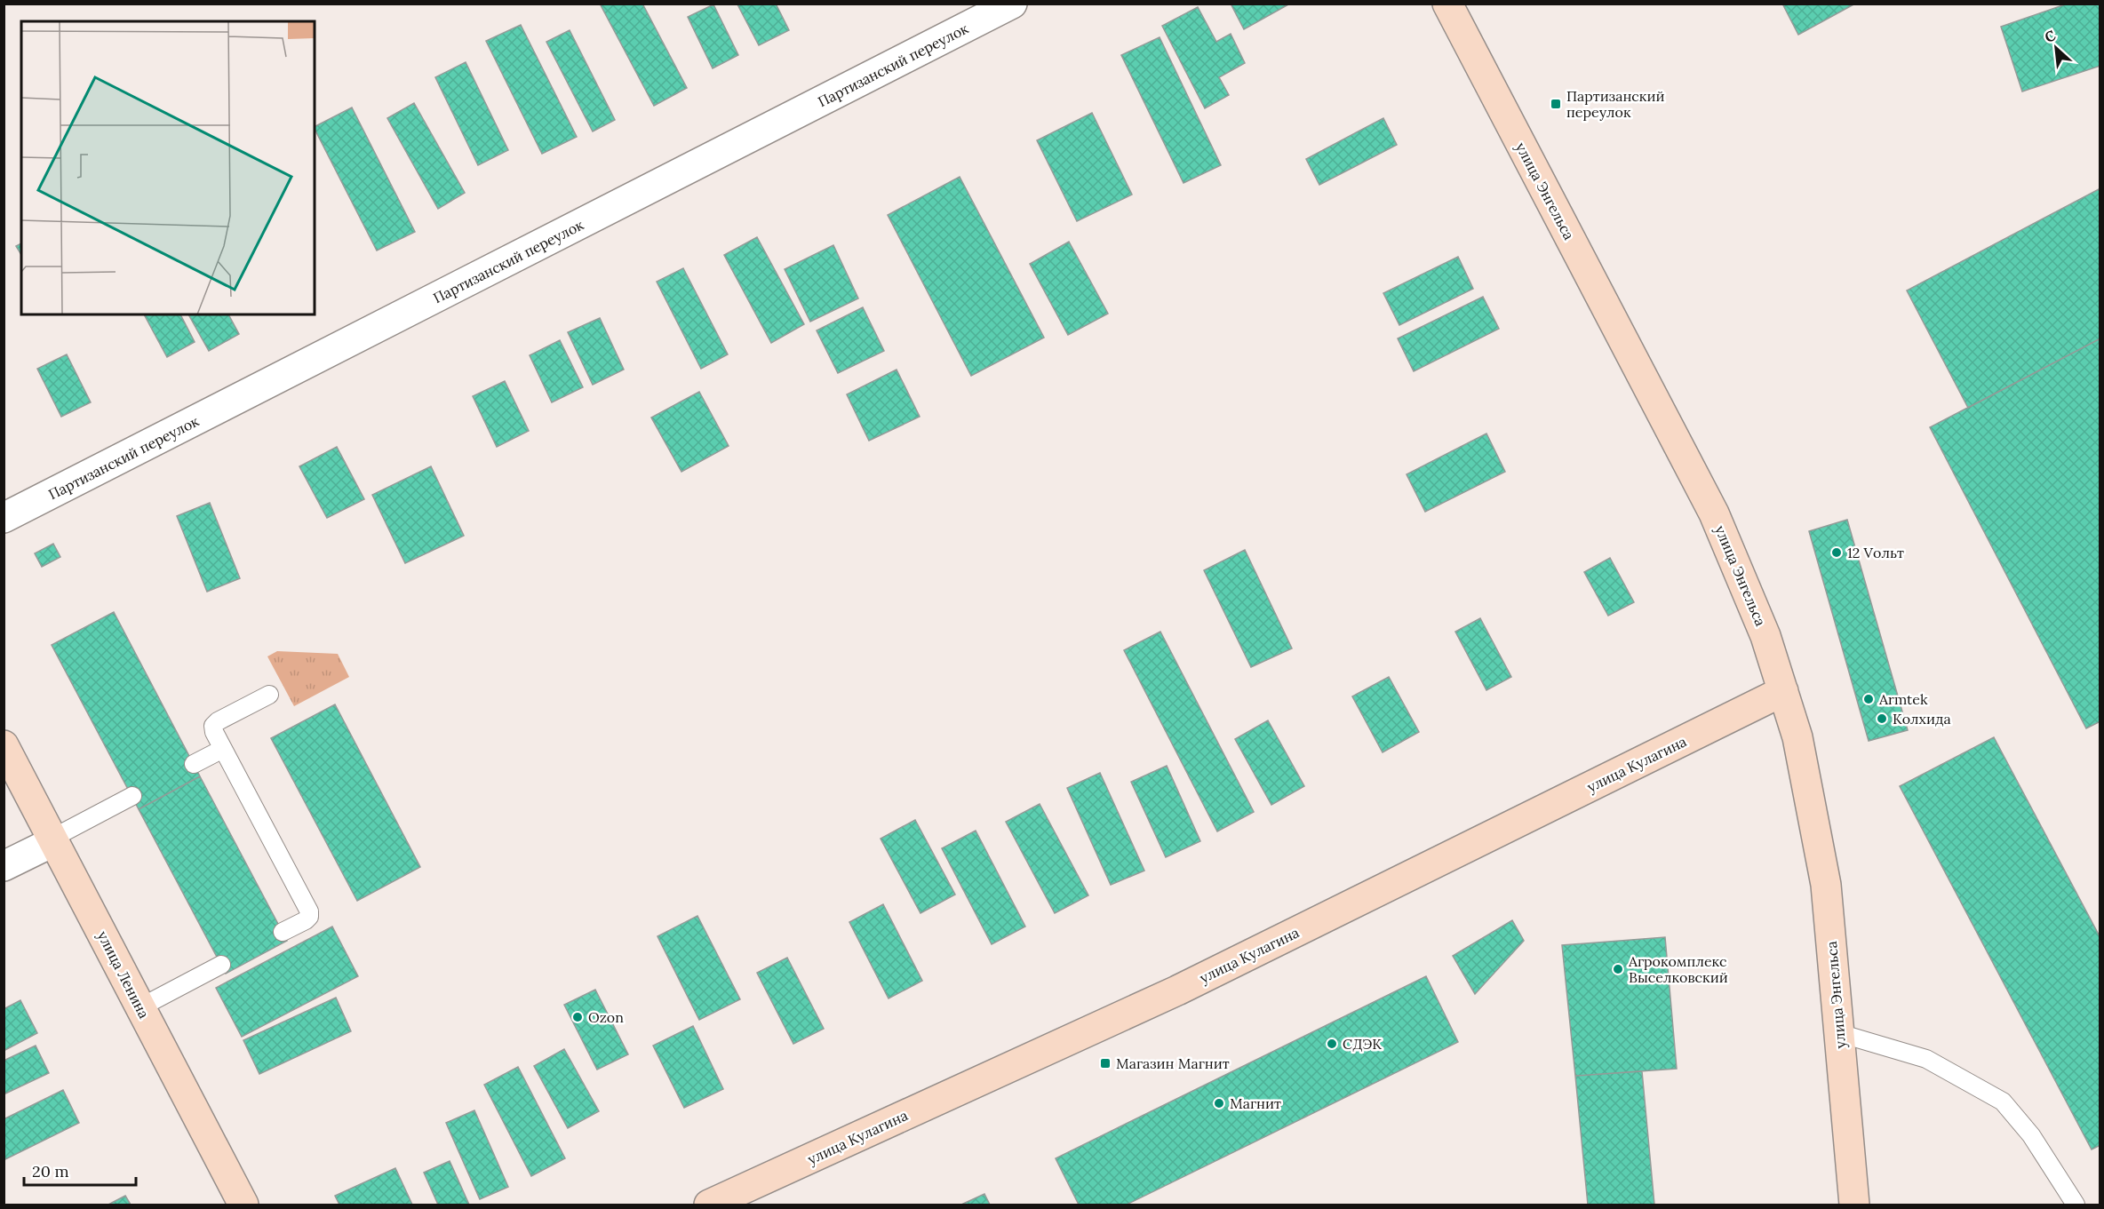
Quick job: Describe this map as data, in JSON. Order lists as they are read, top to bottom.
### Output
{
  "streets": {
    "main road": ["улица Энгельса", "улица Кулагина", "улица Ленина"],
    "street": ["Партизанский переулок"]
  },
  "crossings": [
    ["улица Энгельса", "улица Кулагина"]
  ],
  "places": {
    "transit": ["Партизанский переулок", "Магазин Магнит"],
    "other": [
      "12 Vольт",
      "Armtek",
      "Колхида",
      "Агрокомплекс Выселковский",
      "Ozon",
      "СДЭК",
      "Магнит"
    ]
  },
  "scale_bar": "20 m",
  "north": "top left"
}
